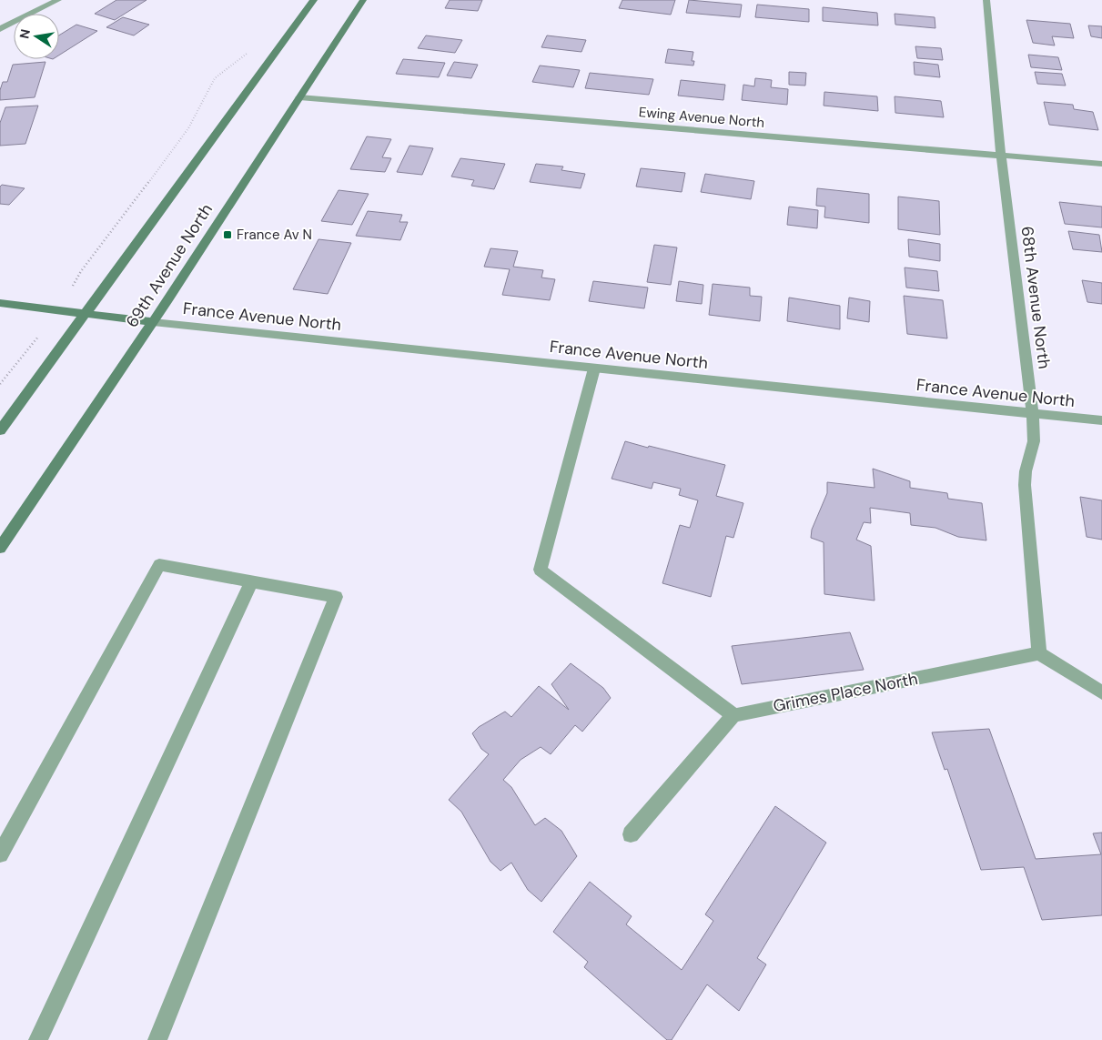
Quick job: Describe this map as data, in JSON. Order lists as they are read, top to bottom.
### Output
{
  "streets": {
    "street": [
      "Ewing Avenue North",
      "69th Avenue North",
      "68th Avenue North",
      "France Avenue North",
      "Grimes Place North"
    ]
  },
  "crossings": [
    ["Ewing Avenue North", "69th Avenue North"],
    ["Ewing Avenue North", "68th Avenue North"],
    ["69th Avenue North", "France Avenue North"],
    ["68th Avenue North", "France Avenue North"],
    ["68th Avenue North", "Grimes Place North"]
  ],
  "places": {
    "transit": ["France Av N"]
  },
  "north": "left"
}
